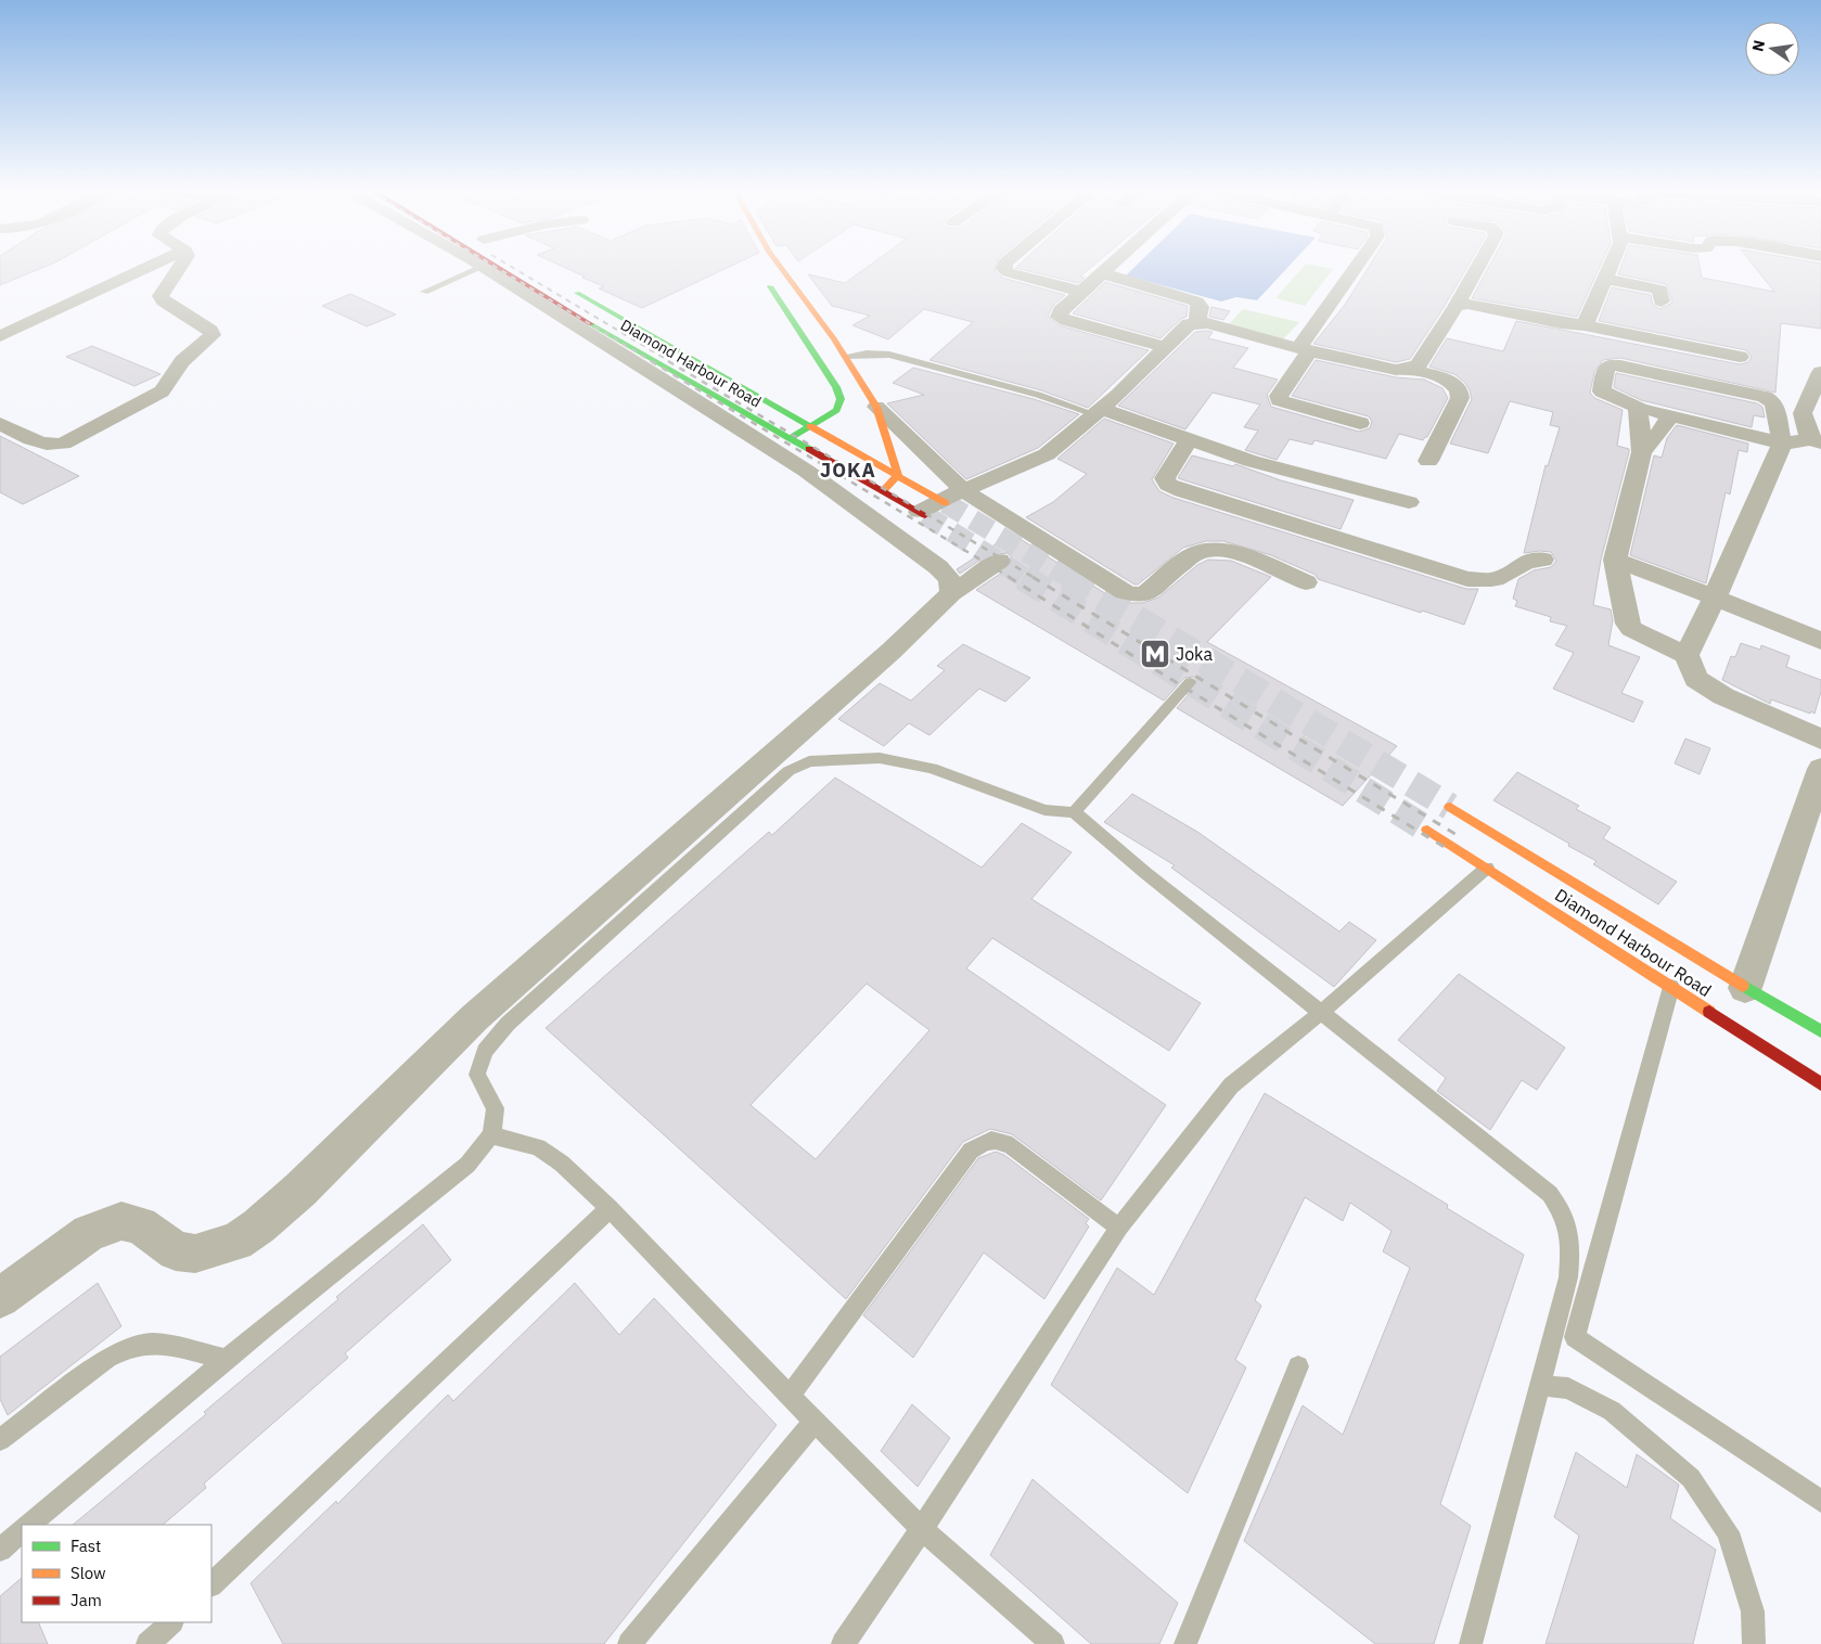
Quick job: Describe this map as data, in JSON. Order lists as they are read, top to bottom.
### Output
{
  "streets": {
    "main road": ["Diamond Harbour Road"]
  },
  "districts": ["JOKA"],
  "places": {
    "metro station": ["Joka"]
  },
  "legend": ["Fast", "Slow", "Jam"],
  "north": "left"
}
